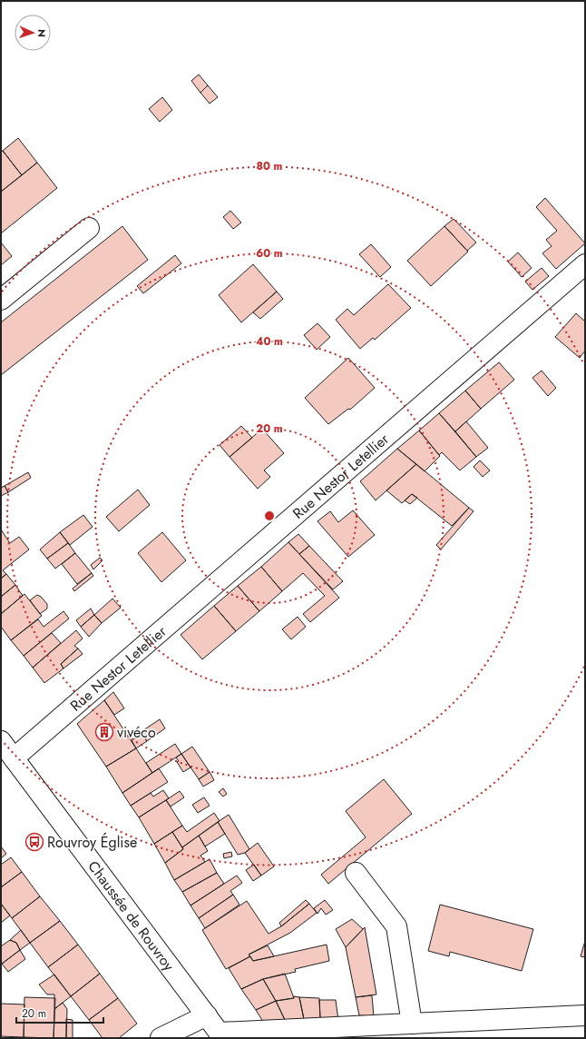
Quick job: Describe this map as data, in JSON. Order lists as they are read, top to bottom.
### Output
{
  "streets": {
    "street": ["Rue Nestor Letellier", "Chaussée de Rouvroy"]
  },
  "crossings": [
    ["Rue Nestor Letellier", "Chaussée de Rouvroy"]
  ],
  "places": {
    "building": ["vivéco"],
    "bus stop": ["Rouvroy Église"]
  },
  "scale_bar": "20 m",
  "north": "right",
  "rings": [
    "80 m",
    "60 m",
    "40 m",
    "20 m"
  ]
}
